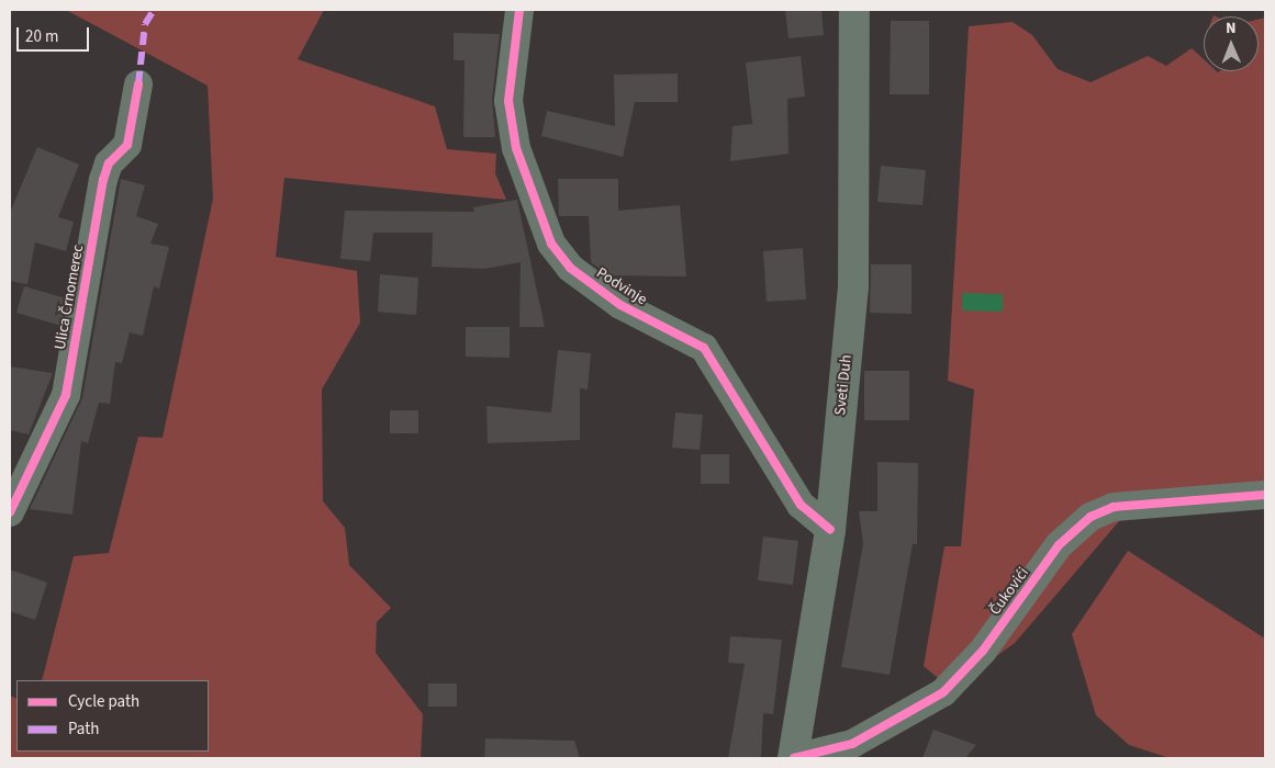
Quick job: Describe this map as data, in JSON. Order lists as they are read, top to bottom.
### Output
{
  "streets": {
    "main road": ["Sveti Duh"],
    "street": ["Podvinje", "Ulica Črnomerec", "Čukovići"]
  },
  "crossings": [
    ["Podvinje", "Sveti Duh"],
    ["Sveti Duh", "Čukovići"]
  ],
  "legend": ["Cycle path", "Path"],
  "scale_bar": "20 m",
  "north": "top"
}
